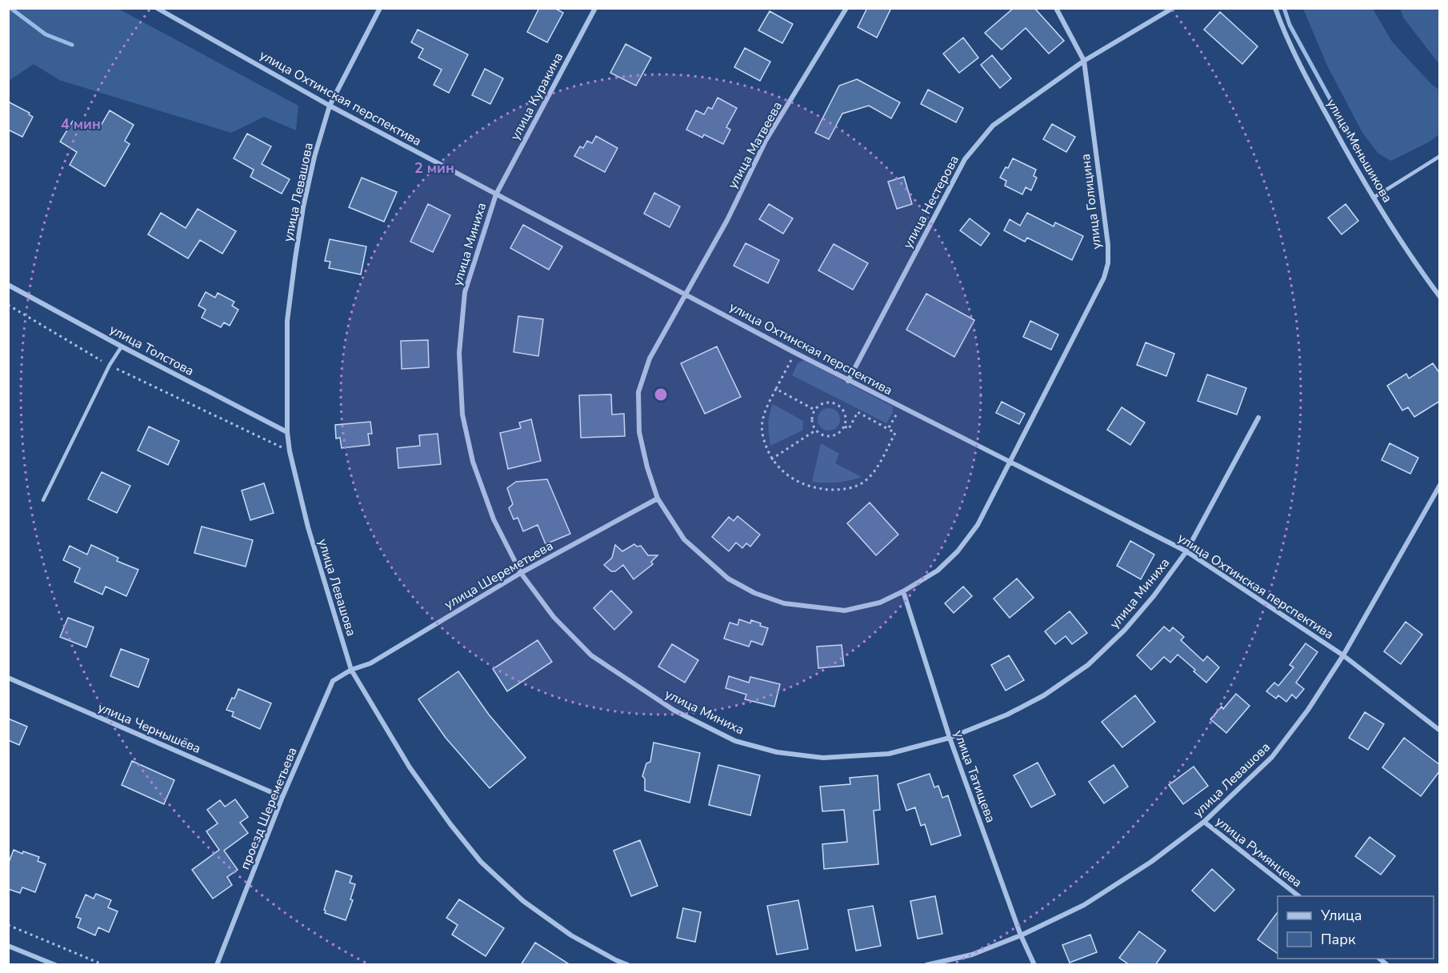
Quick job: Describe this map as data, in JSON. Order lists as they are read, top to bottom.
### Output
{
  "streets": {
    "street": [
      "улица Куракина",
      "улица Охтинская перспектива",
      "улица Матвеева",
      "улица Меньшикова",
      "улица Левашова",
      "улица Нестерова",
      "улица Голицина",
      "улица Миниха",
      "улица Толстова",
      "улица Шереметьева",
      "улица Чернышёва",
      "улица Татищева",
      "проезд Шереметьева",
      "улица Румянцева"
    ]
  },
  "crossings": [
    ["улица Куракина", "улица Охтинская перспектива"],
    ["улица Куракина", "улица Миниха"],
    ["улица Охтинская перспектива", "улица Матвеева"],
    ["улица Охтинская перспектива", "улица Левашова"],
    ["улица Охтинская перспектива", "улица Нестерова"],
    ["улица Охтинская перспектива", "улица Голицина"],
    ["улица Охтинская перспектива", "улица Миниха"],
    ["улица Матвеева", "улица Голицина"],
    ["улица Матвеева", "улица Шереметьева"],
    ["улица Левашова", "улица Толстова"],
    ["улица Левашова", "улица Шереметьева"],
    ["улица Левашова", "улица Татищева"],
    ["улица Левашова", "проезд Шереметьева"],
    ["улица Левашова", "улица Румянцева"],
    ["улица Нестерова", "улица Голицина"],
    ["улица Голицина", "улица Шереметьева"],
    ["улица Голицина", "улица Татищева"],
    ["улица Миниха", "улица Шереметьева"],
    ["улица Миниха", "улица Татищева"],
    ["улица Шереметьева", "проезд Шереметьева"],
    ["улица Чернышёва", "проезд Шереметьева"]
  ],
  "legend": ["Улица", "Парк"],
  "rings": ["4 мин", "2 мин"]
}
